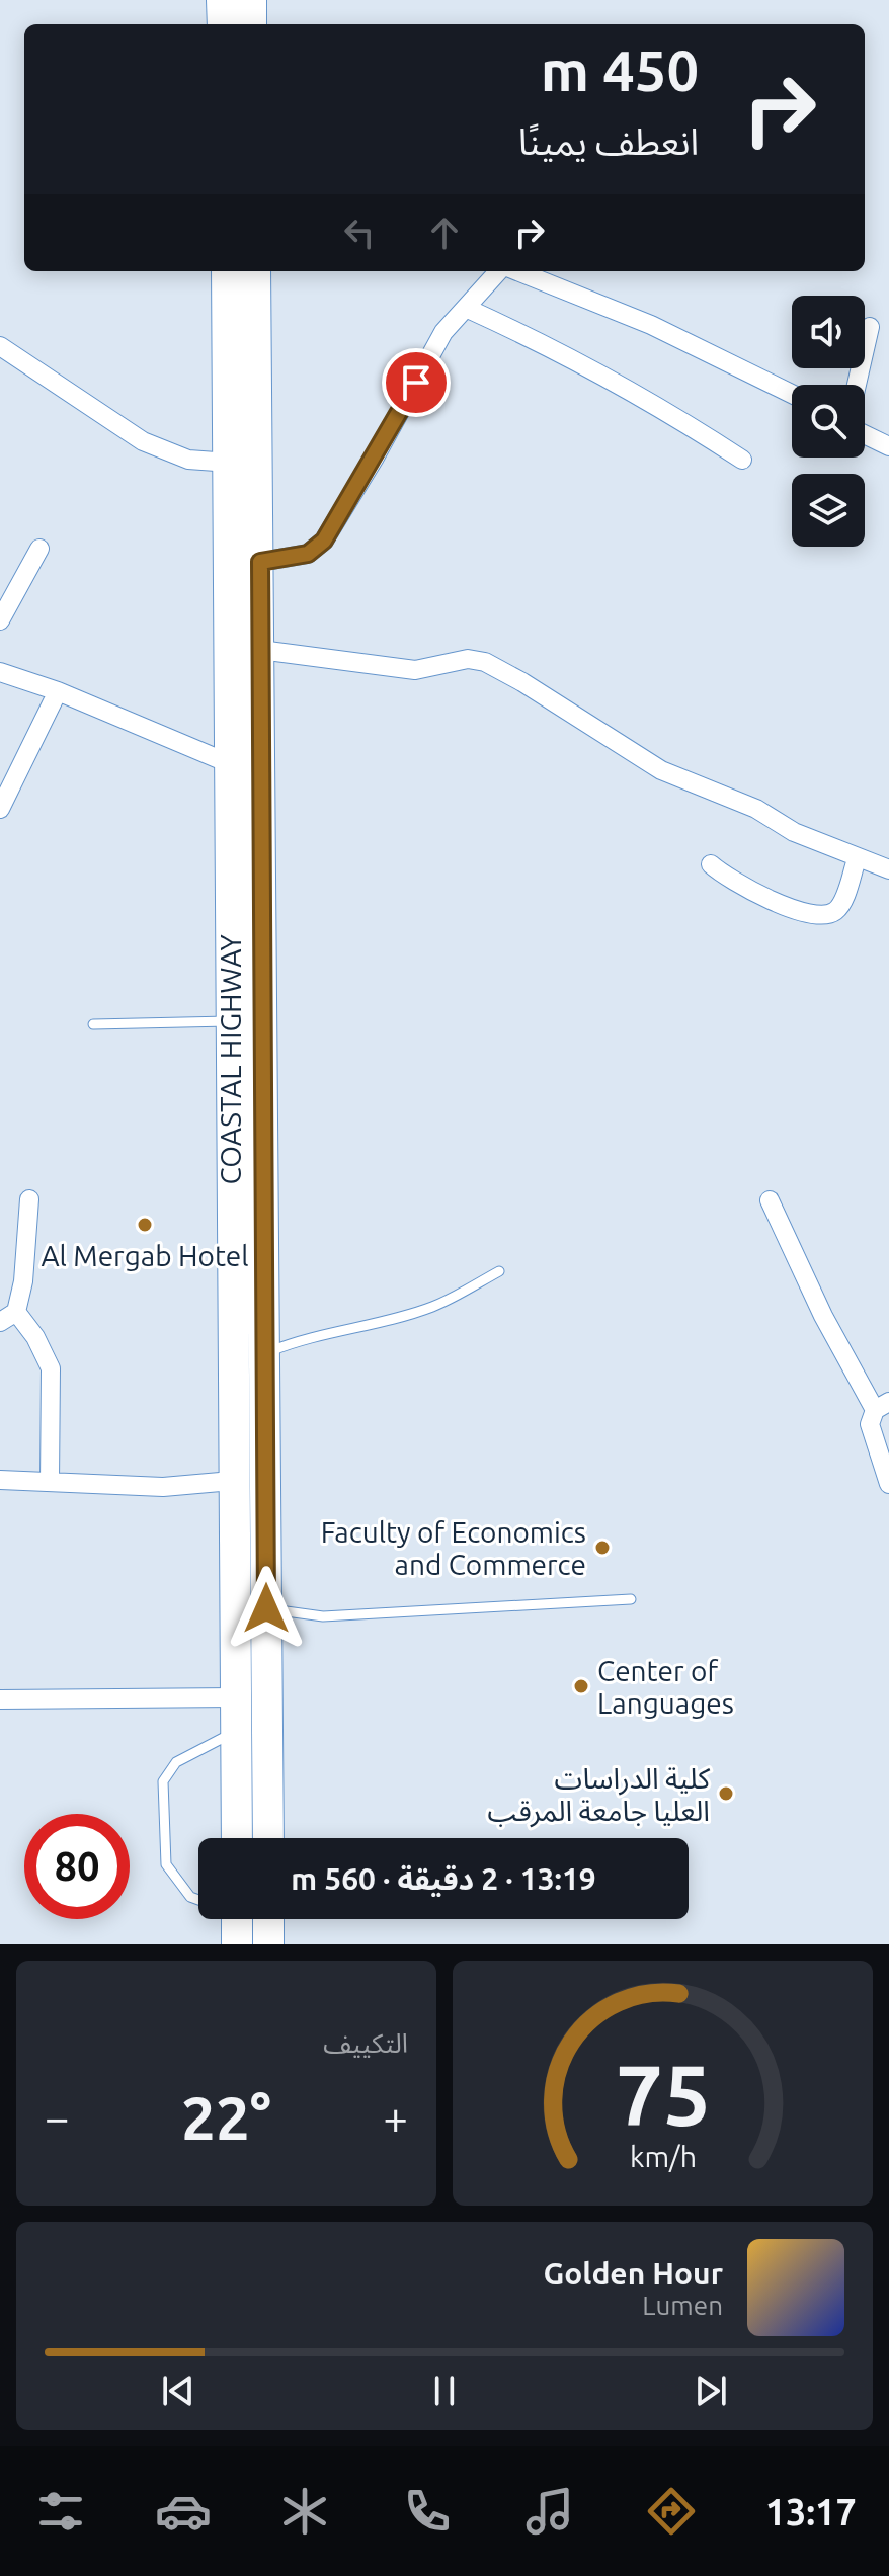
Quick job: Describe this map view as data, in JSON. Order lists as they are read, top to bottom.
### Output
{
  "streets": {
    "highway": ["COASTAL HIGHWAY"]
  },
  "places": [
    "Al Mergab Hotel",
    "Faculty of Economics and Commerce",
    "Center of Languages",
    "كلية الدراسات العليا جامعة المرقب"
  ],
  "page": {
    "turn": ["450 m", "انعطف يمينًا"],
    "limit": "80",
    "trip": "13:19 · 2 دقيقة · 560 m",
    "tile": "التكييف",
    "heat": ["−", "22°", "+"],
    "song": ["Golden Hour", "Lumen"],
    "tabs": "13:17",
    "gauge": ["75", "km/h"]
  }
}
